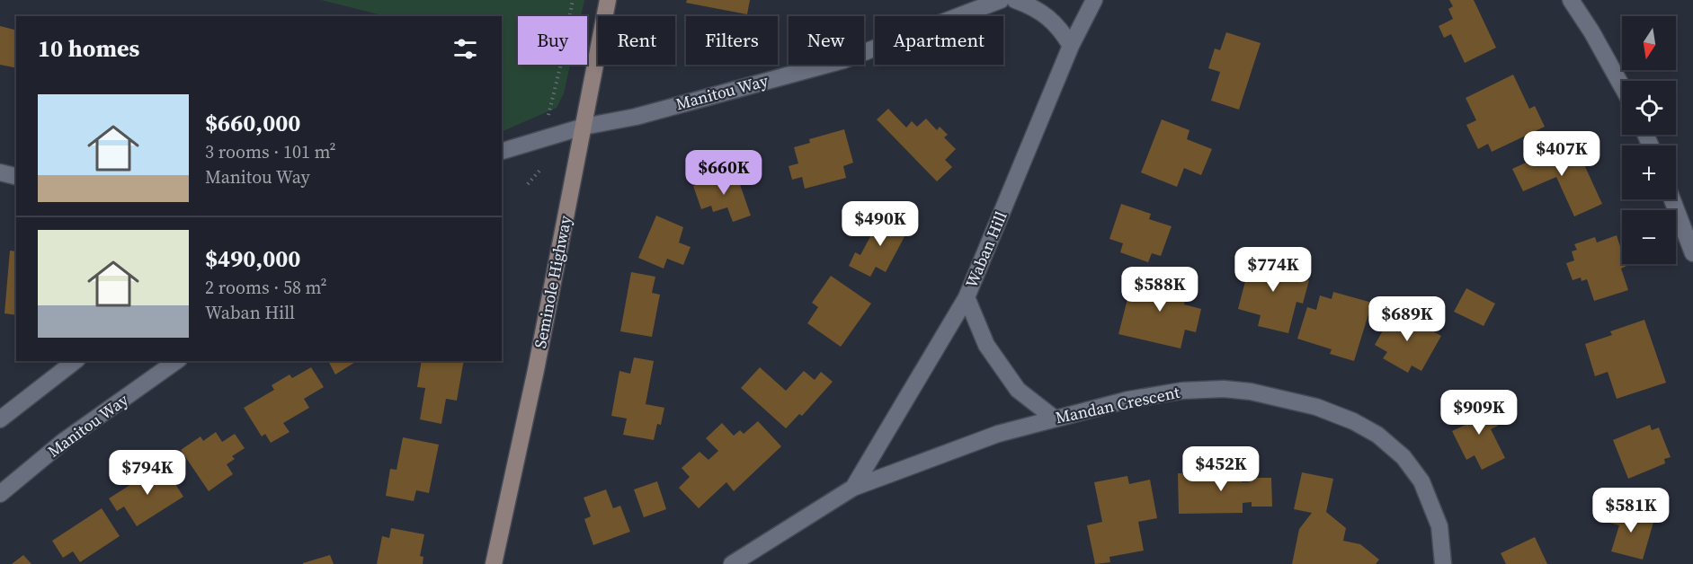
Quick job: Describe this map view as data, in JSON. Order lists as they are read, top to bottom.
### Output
{
  "streets": {
    "street": [
      "Manitou Way",
      "Waban Hill",
      "Seminole Highway",
      "Mandan Crescent"
    ]
  },
  "crossings": [
    ["Manitou Way", "Seminole Highway"],
    ["Waban Hill", "Mandan Crescent"]
  ],
  "north": "bottom",
  "page": {
    "map_buttons": ["+", "−"],
    "chip": [
      "Buy",
      "Rent",
      "Filters",
      "New",
      "Apartment"
    ],
    "heading": "10 homes",
    "list": [
      {
        "name": "$660,000",
        "note": "3 rooms · 101 m² · Manitou Way"
      },
      {
        "name": "$490,000",
        "note": "2 rooms · 58 m² · Waban Hill"
      }
    ],
    "price": [
      "$407K",
      "$660K",
      "$490K",
      "$774K",
      "$588K",
      "$689K",
      "$909K",
      "$452K",
      "$794K",
      "$581K"
    ]
  }
}
